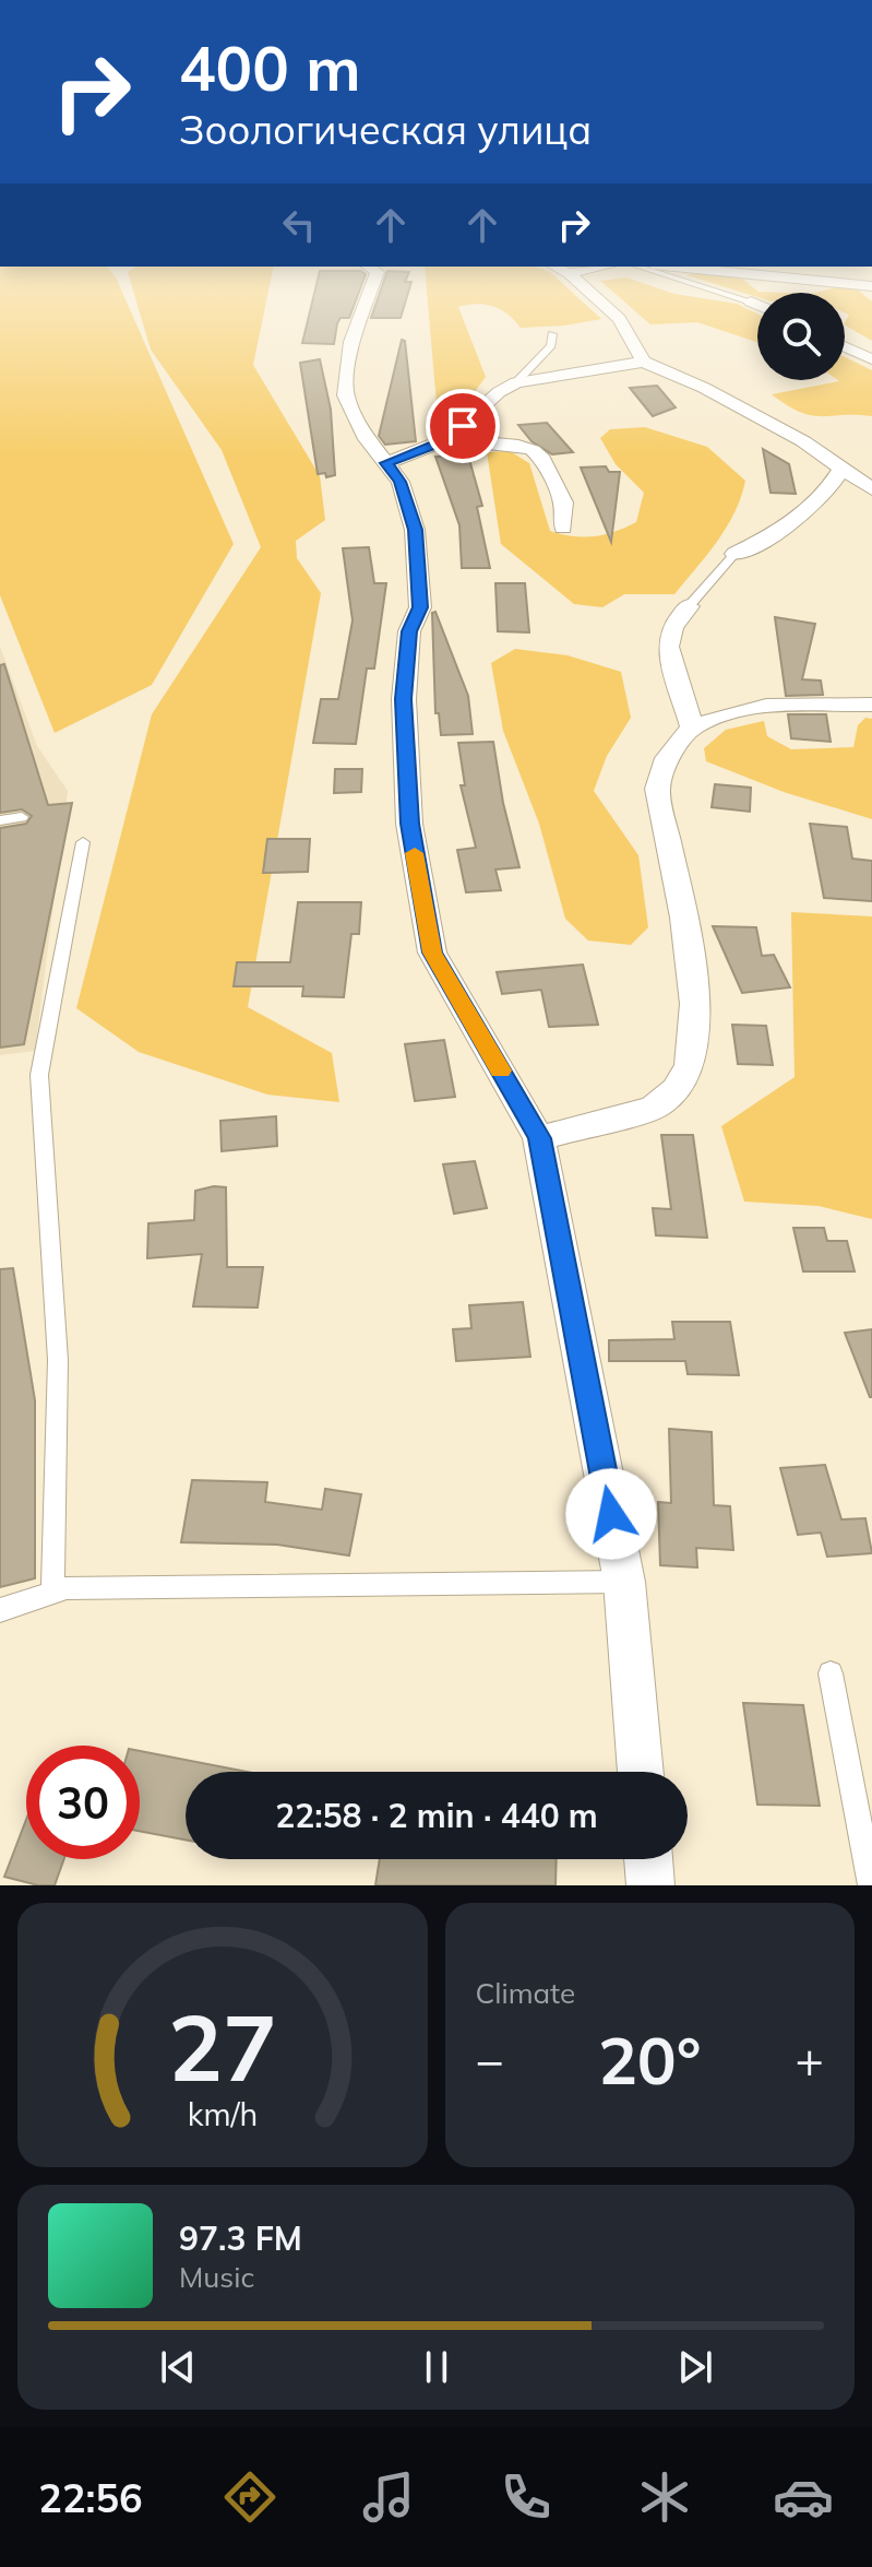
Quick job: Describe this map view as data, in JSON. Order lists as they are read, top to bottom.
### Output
{
  "page": {
    "turn": ["400 m", "Зоологическая улица"],
    "limit": "30",
    "trip": "22:58 · 2 min · 440 m",
    "tile": "Climate",
    "heat": ["−", "20°", "+"],
    "song": ["97.3 FM", "Music"],
    "tabs": "22:56",
    "gauge": ["27", "km/h"]
  }
}
